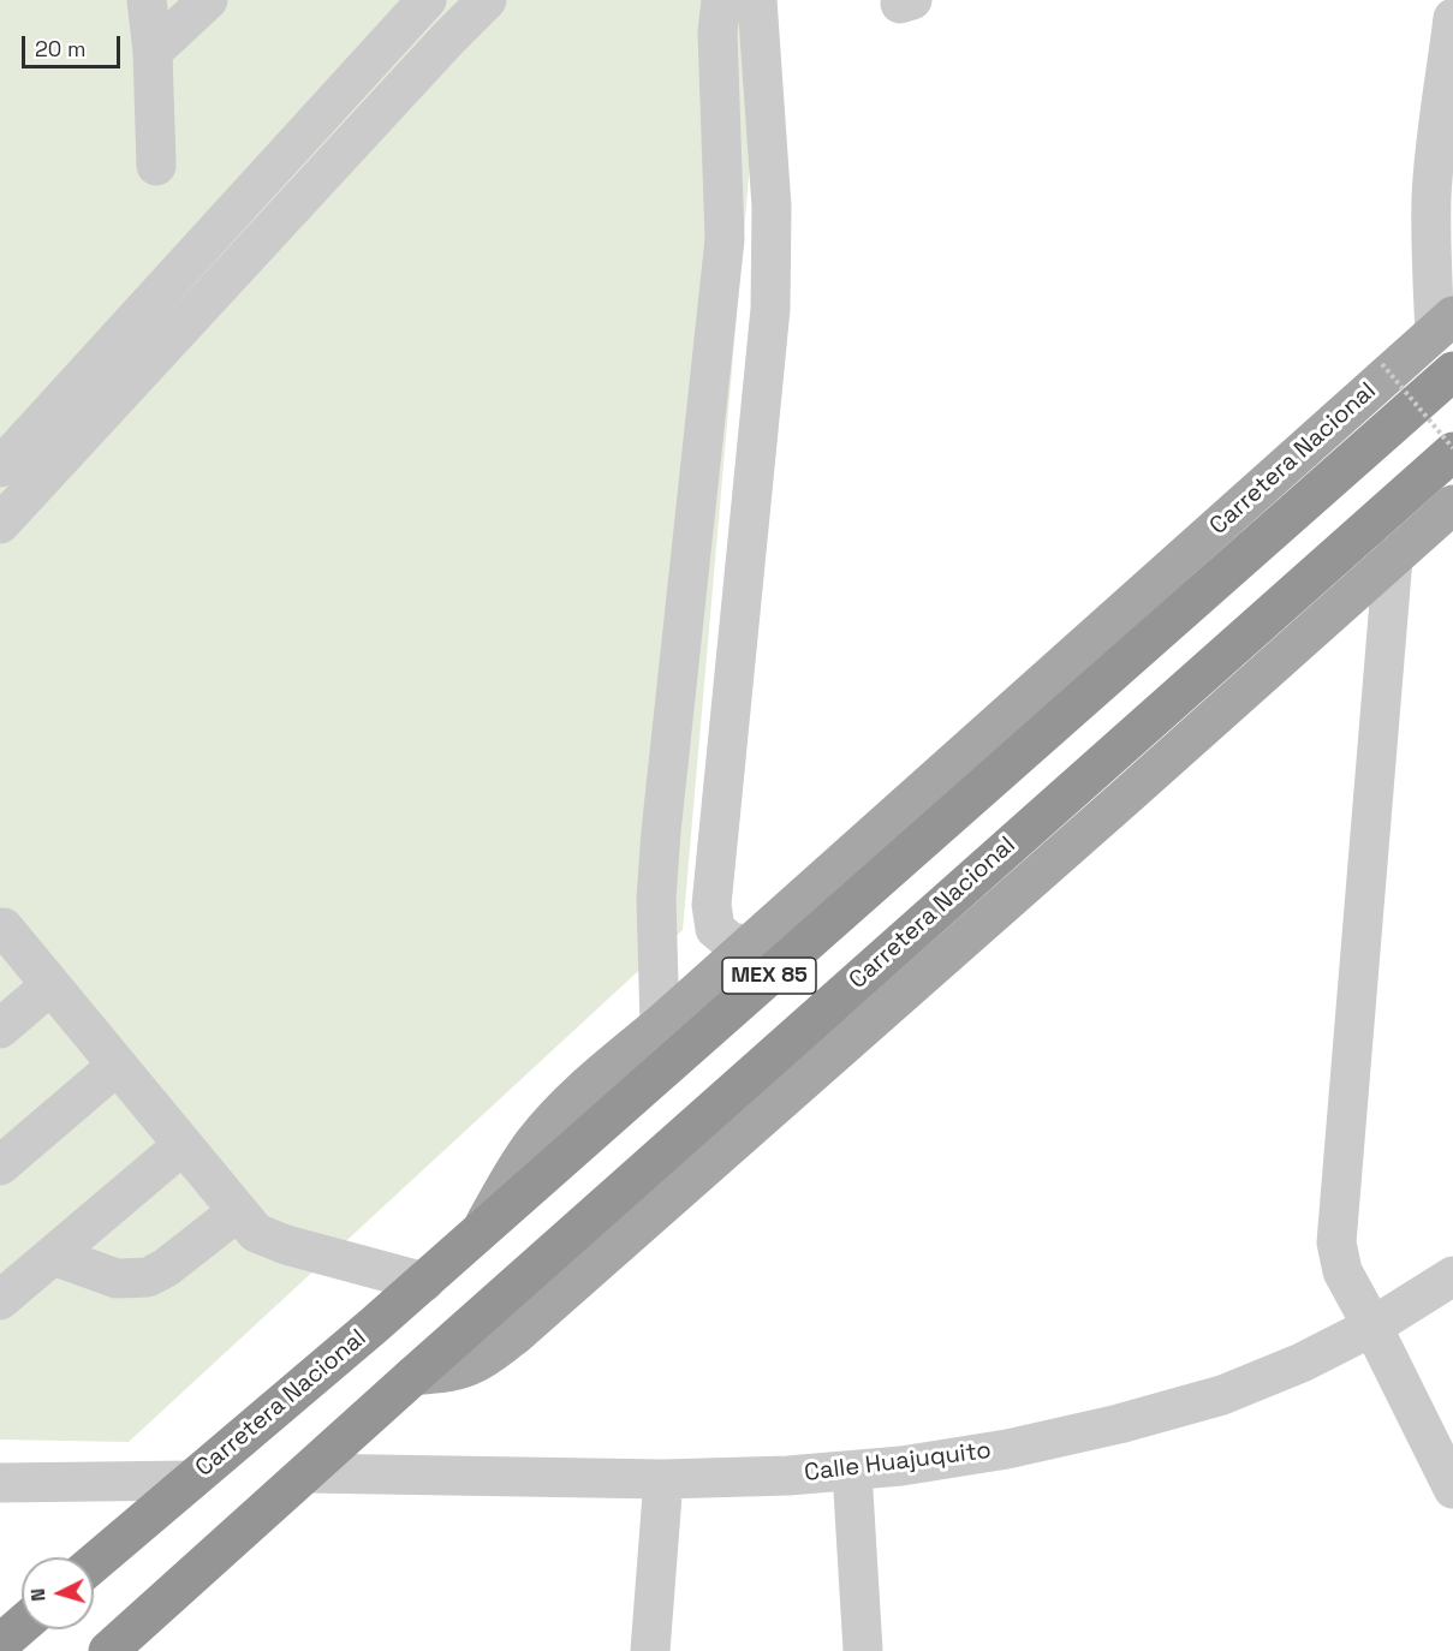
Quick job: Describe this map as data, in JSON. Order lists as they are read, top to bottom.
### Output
{
  "streets": {
    "highway": ["Carretera Nacional", "MEX 85"],
    "street": ["Calle Huajuquito"]
  },
  "crossings": [
    ["Carretera Nacional", "Calle Huajuquito"]
  ],
  "scale_bar": "20 m",
  "north": "left"
}
